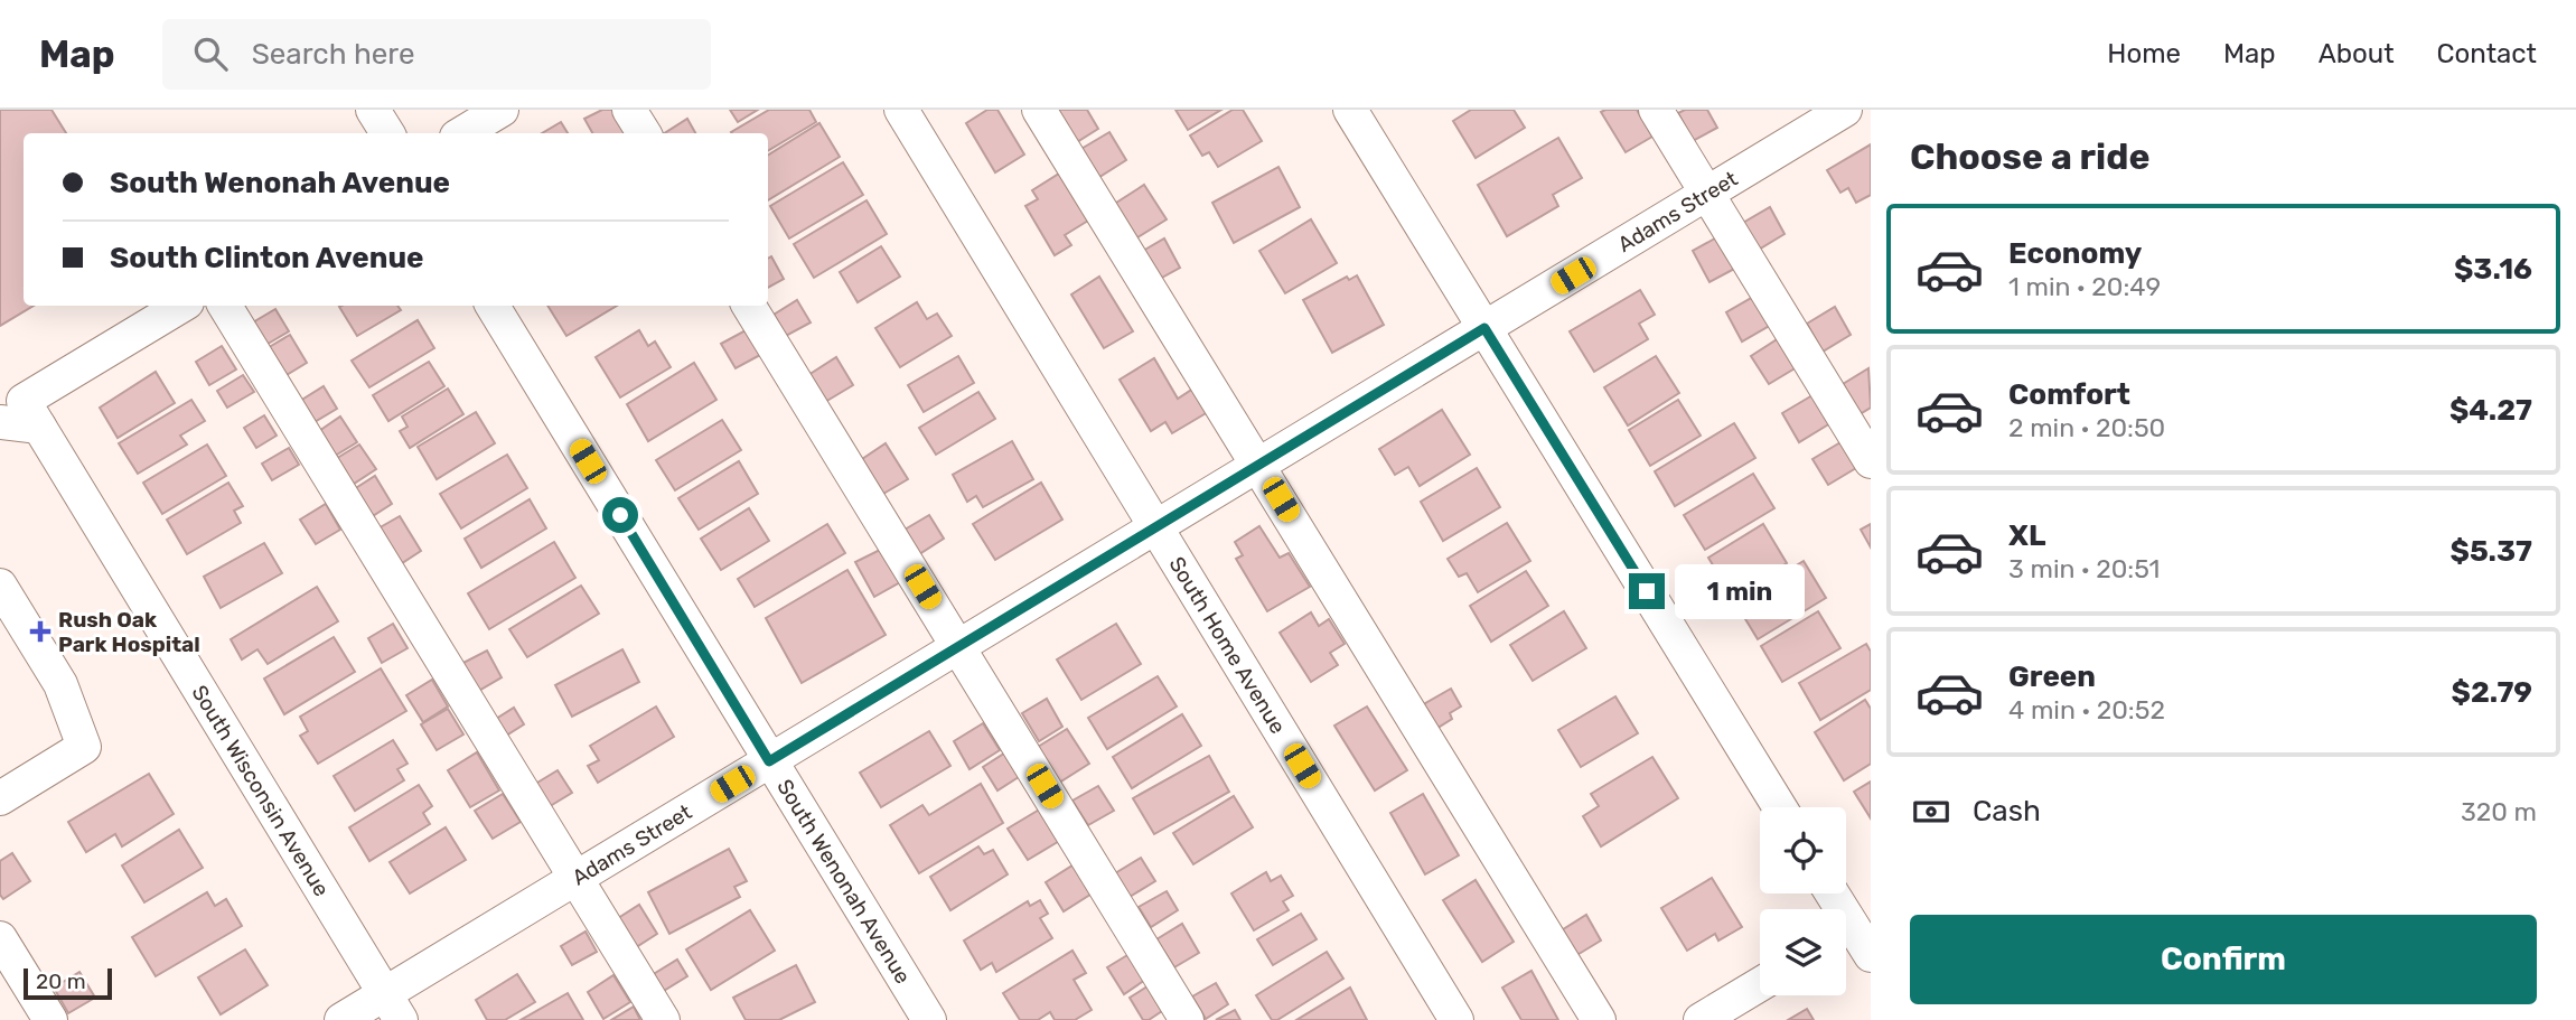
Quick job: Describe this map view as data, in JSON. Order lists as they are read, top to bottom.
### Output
{
  "streets": {
    "street": [
      "Adams Street",
      "South Home Avenue",
      "South Wisconsin Avenue",
      "South Wenonah Avenue"
    ]
  },
  "crossings": [
    ["Adams Street", "South Home Avenue"],
    ["Adams Street", "South Wisconsin Avenue"],
    ["Adams Street", "South Wenonah Avenue"]
  ],
  "places": {
    "health": ["Rush Oak Park Hospital"]
  },
  "scale_bar": "20 m",
  "page": {
    "header": "Map",
    "search": "Search here",
    "nav": [
      "Home",
      "Map",
      "About",
      "Contact"
    ],
    "heading": "Choose a ride",
    "banner": ["South Wenonah Avenue", "South Clinton Avenue"],
    "list": [
      {
        "name": "Economy",
        "note": "1 min · 20:49",
        "value": "$3.16"
      },
      {
        "name": "Comfort",
        "note": "2 min · 20:50",
        "value": "$4.27"
      },
      {
        "name": "XL",
        "note": "3 min · 20:51",
        "value": "$5.37"
      },
      {
        "name": "Green",
        "note": "4 min · 20:52",
        "value": "$2.79"
      }
    ],
    "bubble": "1 min",
    "pay": ["Cash", "320 m"],
    "buttons": "Confirm",
    "scale": "20 m"
  }
}
